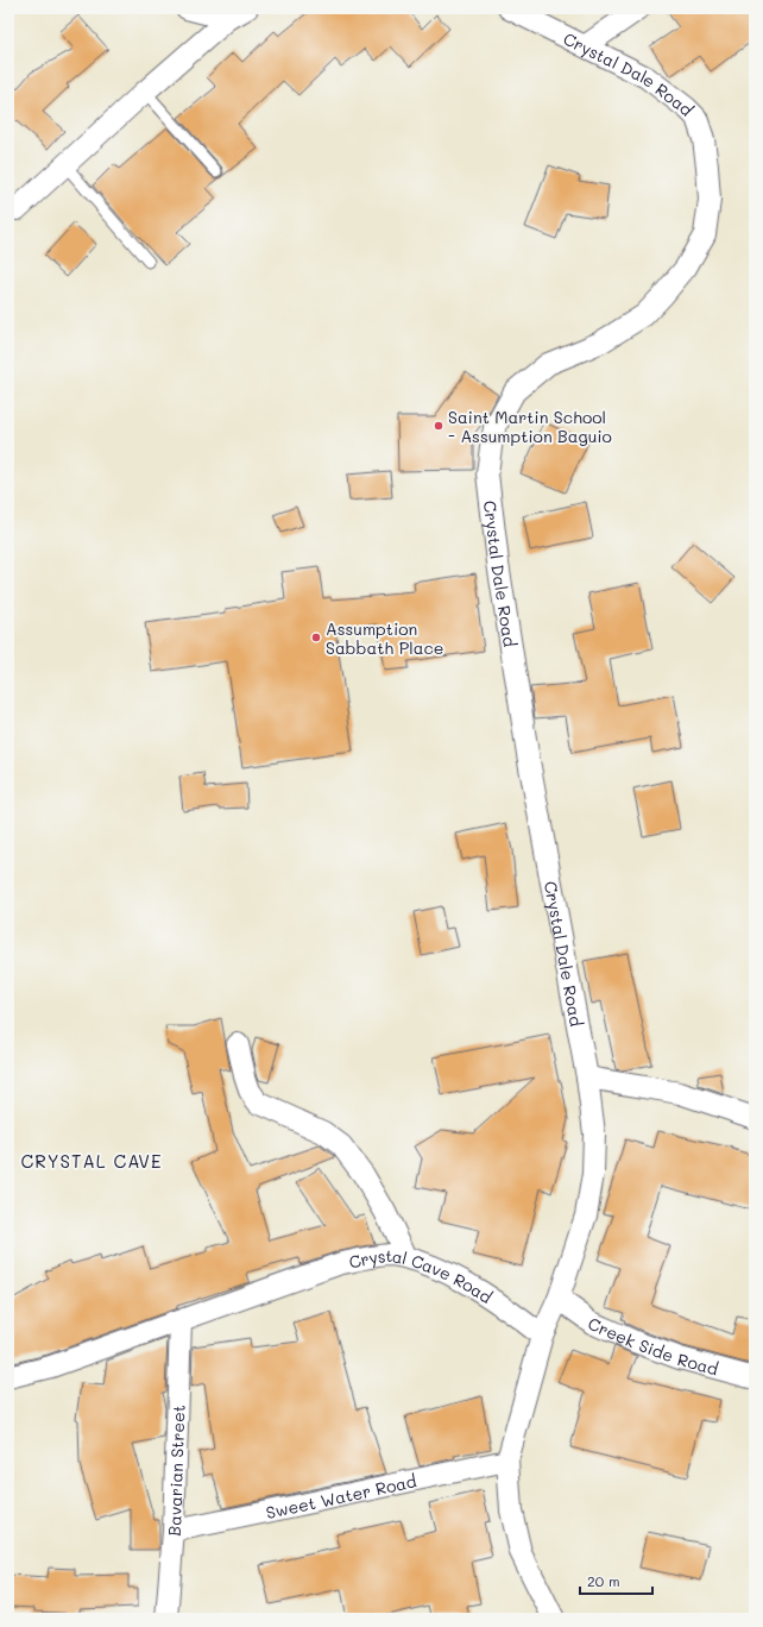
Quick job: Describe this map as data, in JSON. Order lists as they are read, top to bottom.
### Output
{
  "streets": {
    "street": [
      "Crystal Dale Road",
      "Crystal Cave Road",
      "Creek Side Road",
      "Bavarian Street",
      "Sweet Water Road"
    ]
  },
  "crossings": [
    ["Crystal Dale Road", "Crystal Cave Road"],
    ["Crystal Dale Road", "Creek Side Road"],
    ["Crystal Cave Road", "Bavarian Street"],
    ["Bavarian Street", "Sweet Water Road"]
  ],
  "districts": ["CRYSTAL CAVE"],
  "places": ["Saint Martin School - Assumption Baguio", "Assumption Sabbath Place"],
  "scale_bar": "20 m"
}
